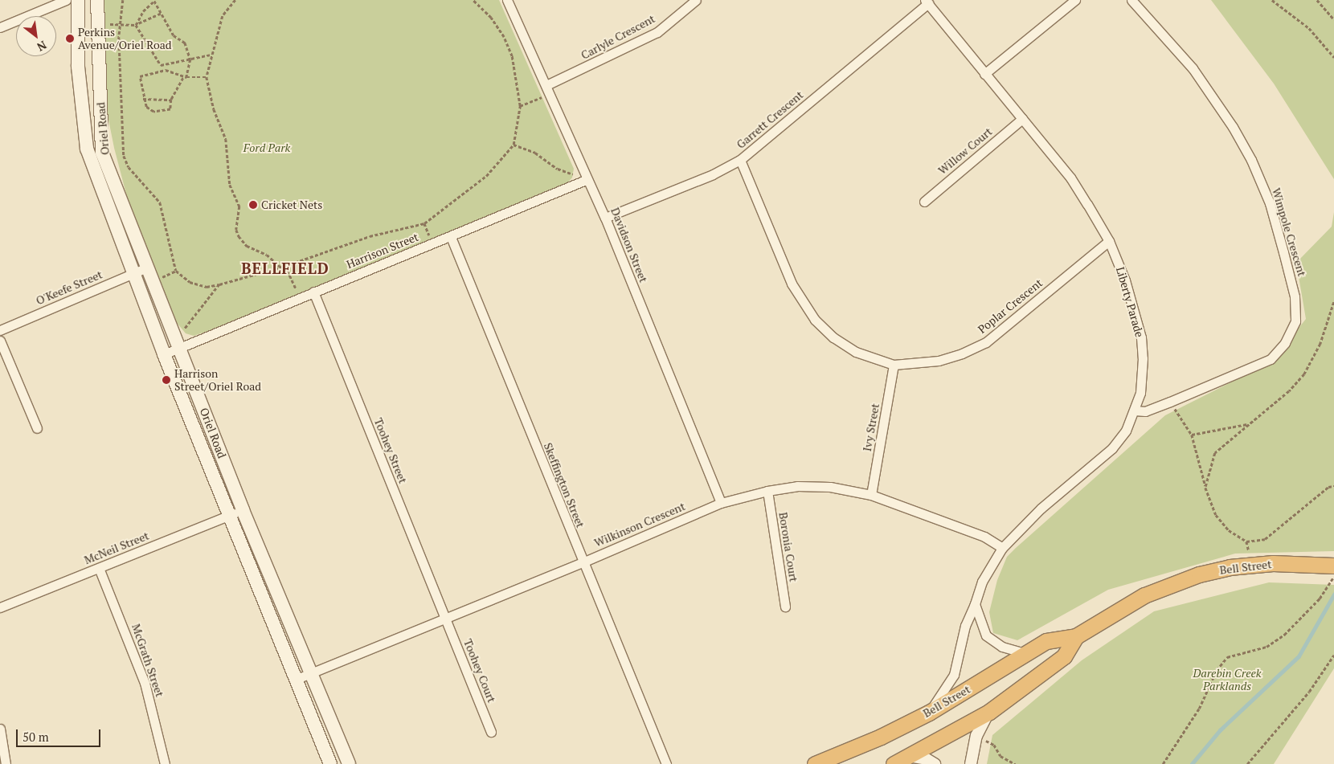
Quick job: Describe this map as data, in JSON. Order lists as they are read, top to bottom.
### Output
{
  "streets": {
    "highway": ["Bell Street"],
    "main road": ["Oriel Road"],
    "street": [
      "Carlyle Crescent",
      "Garrett Crescent",
      "Willow Court",
      "Wimpole Crescent",
      "Davidson Street",
      "Harrison Street",
      "O'Keefe Street",
      "Liberty Parade",
      "Poplar Crescent",
      "Ivy Street",
      "Toohey Street",
      "Skeffington Street",
      "Wilkinson Crescent",
      "Boronia Court",
      "McNeil Street",
      "McGrath Street",
      "Toohey Court"
    ]
  },
  "crossings": [
    ["Carlyle Crescent", "Davidson Street"],
    ["Garrett Crescent", "Davidson Street"],
    ["Garrett Crescent", "Liberty Parade"],
    ["Garrett Crescent", "Poplar Crescent"],
    ["Oriel Road", "Harrison Street"],
    ["Oriel Road", "O'Keefe Street"],
    ["Oriel Road", "Wilkinson Crescent"],
    ["Oriel Road", "McNeil Street"],
    ["Willow Court", "Liberty Parade"],
    ["Wimpole Crescent", "Liberty Parade"],
    ["Davidson Street", "Harrison Street"],
    ["Davidson Street", "Wilkinson Crescent"],
    ["Harrison Street", "Toohey Street"],
    ["Harrison Street", "Skeffington Street"],
    ["Liberty Parade", "Poplar Crescent"],
    ["Liberty Parade", "Wilkinson Crescent"],
    ["Liberty Parade", "Bell Street"],
    ["Poplar Crescent", "Ivy Street"],
    ["Ivy Street", "Wilkinson Crescent"],
    ["Toohey Street", "Wilkinson Crescent"],
    ["Toohey Street", "Toohey Court"],
    ["Skeffington Street", "Wilkinson Crescent"],
    ["Wilkinson Crescent", "Boronia Court"],
    ["Wilkinson Crescent", "Toohey Court"],
    ["McNeil Street", "McGrath Street"]
  ],
  "districts": ["BELLFIELD"],
  "parks": ["Ford Park", "Darebin Creek Parklands"],
  "places": ["Perkins Avenue/Oriel Road", "Cricket Nets", "Harrison Street/Oriel Road"],
  "scale_bar": "50 m",
  "north": "bottom right"
}
